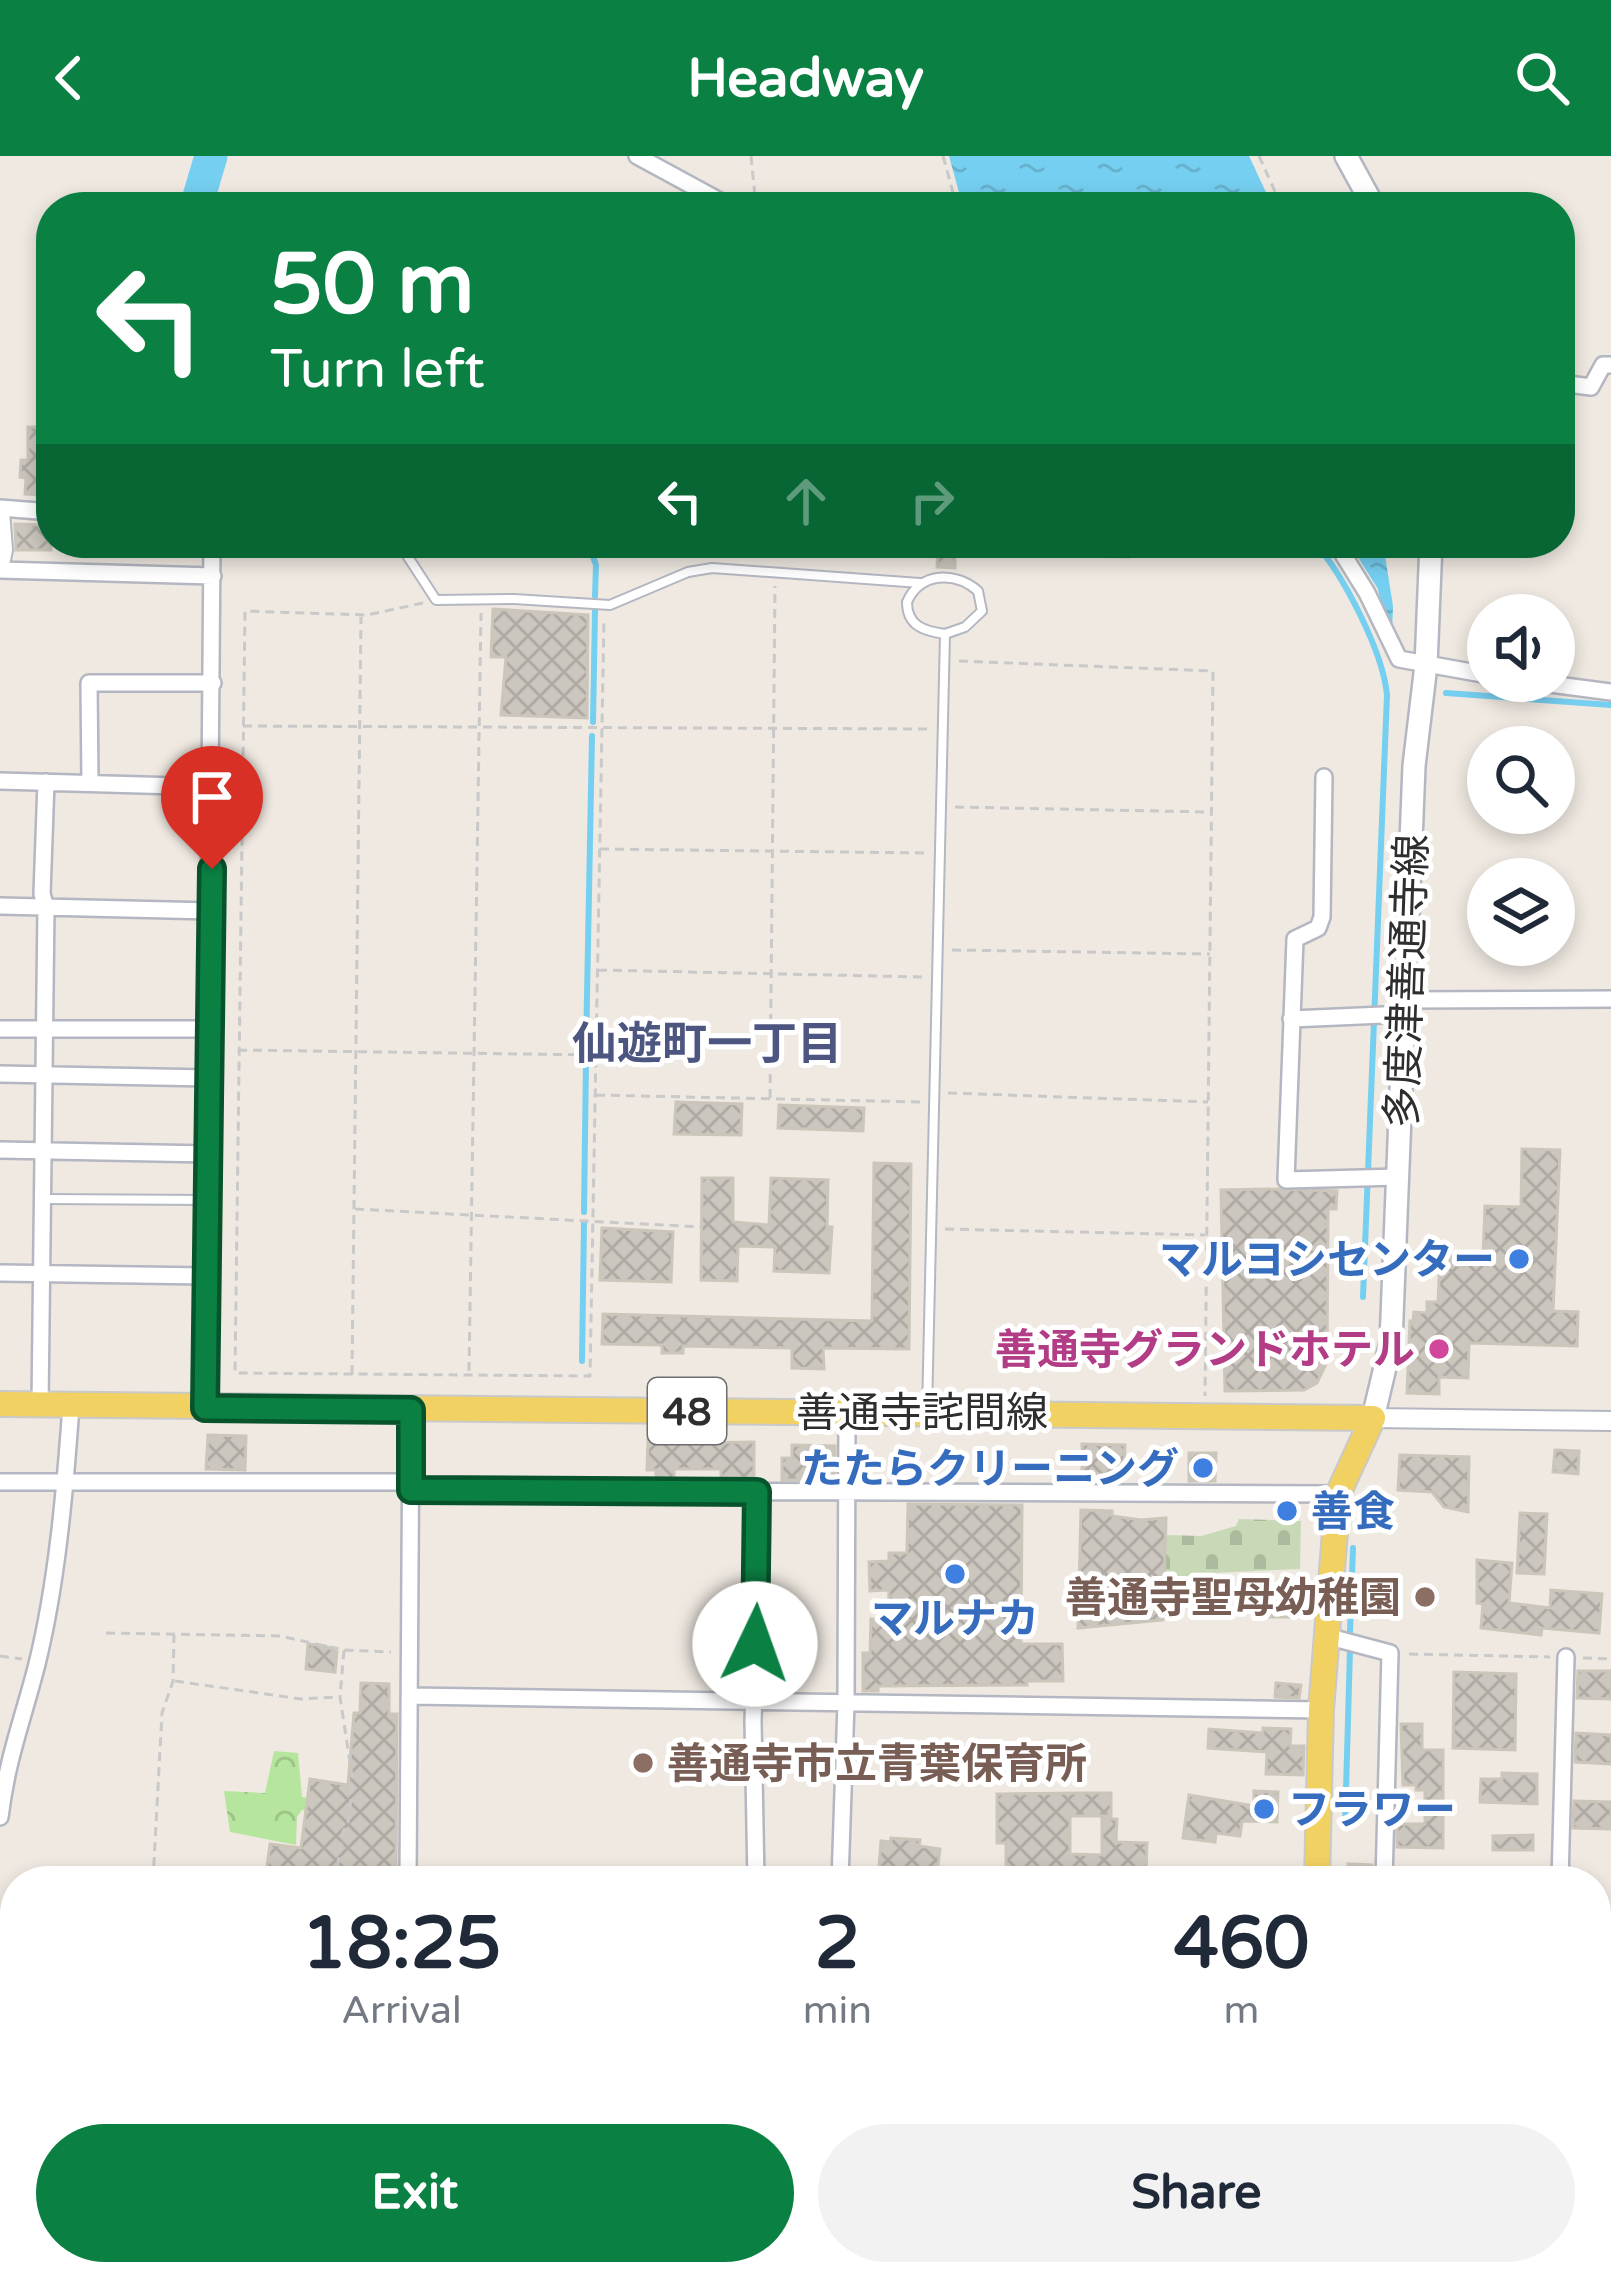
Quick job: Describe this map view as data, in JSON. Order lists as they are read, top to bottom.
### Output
{
  "streets": {
    "main road": ["多度津善通寺線", "48", "善通寺詫間線"]
  },
  "crossings": [
    ["多度津善通寺線", "善通寺詫間線"]
  ],
  "districts": ["仙遊町一丁目"],
  "places": [
    "マルヨシセンター",
    "善通寺グランドホテル",
    "たたらクリーニング",
    "善食",
    "マルナカ",
    "善通寺聖母幼稚園",
    "善通寺市立青葉保育所",
    "フラワー"
  ],
  "page": {
    "header": "Headway",
    "turn": ["50 m", "Turn left"],
    "eta": [
      "18:25",
      "Arrival",
      "2",
      "min",
      "460",
      "m"
    ],
    "buttons": ["Exit", "Share"]
  }
}
